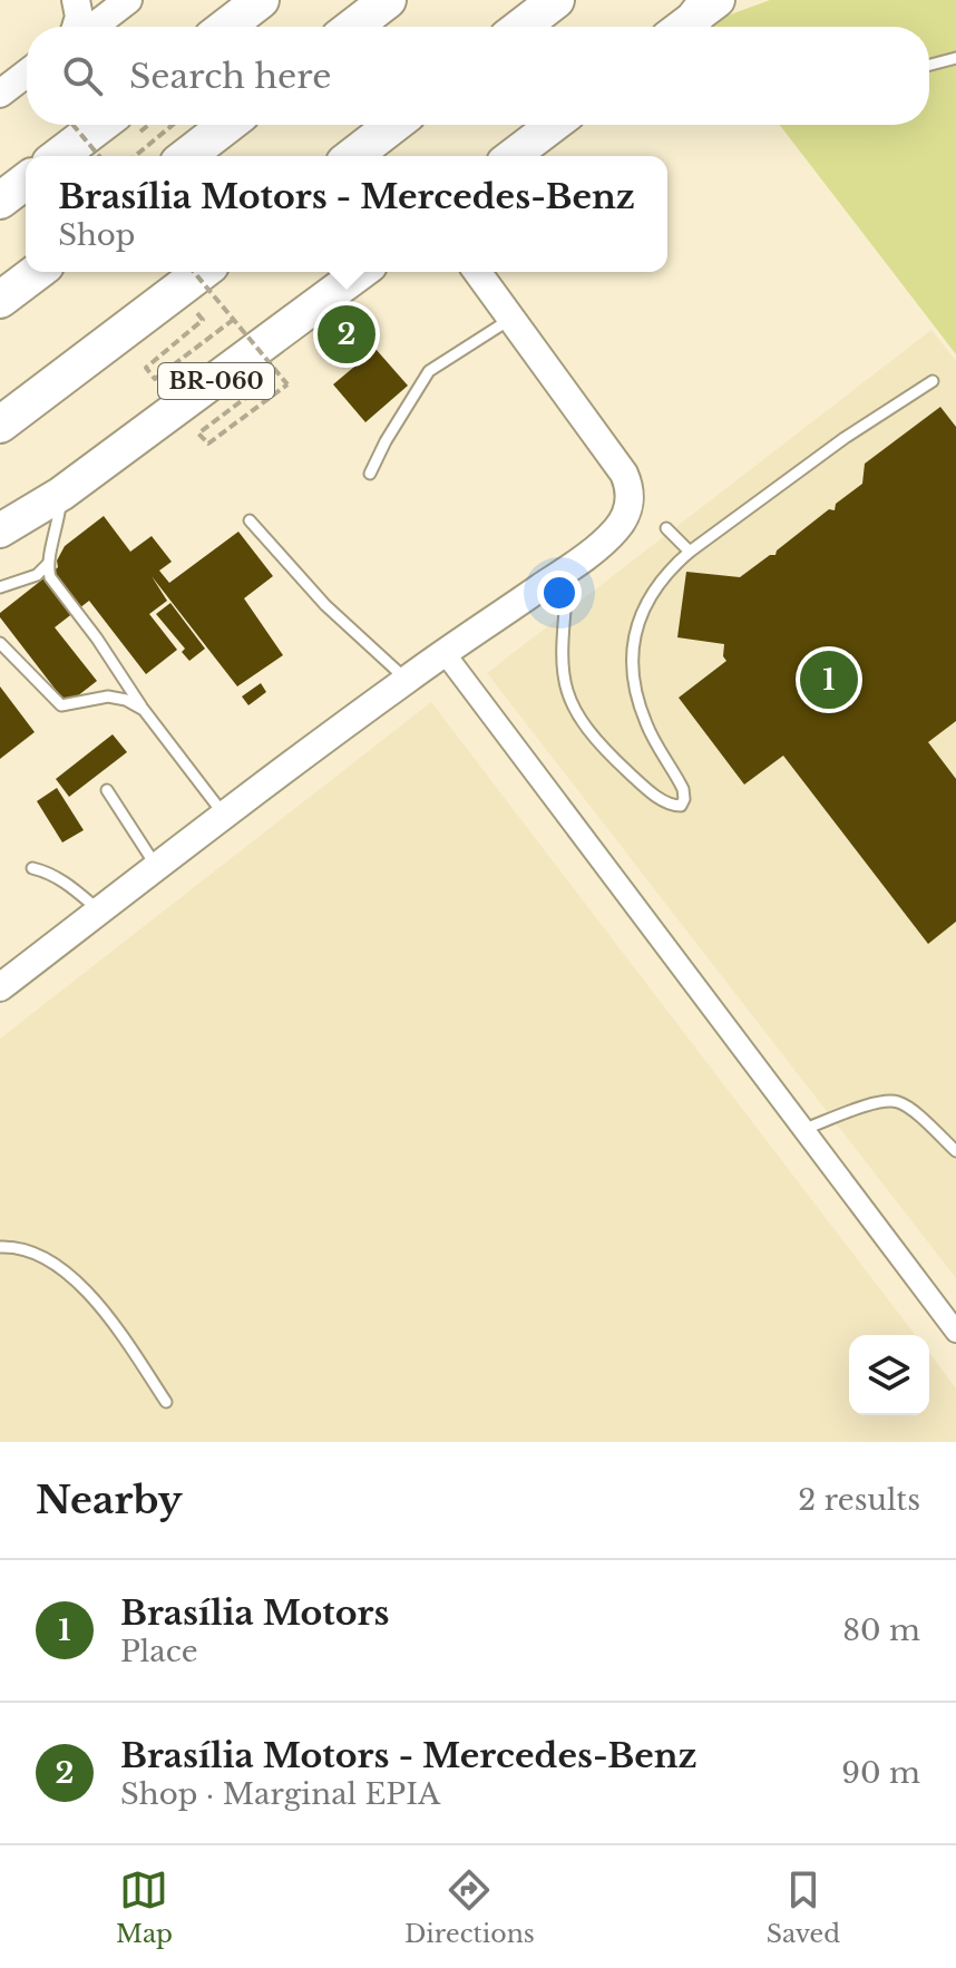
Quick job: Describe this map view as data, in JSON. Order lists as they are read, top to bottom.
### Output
{
  "streets": {
    "main road": ["BR-060"]
  },
  "page": {
    "search": "Search here",
    "popup": ["Brasília Motors - Mercedes-Benz", "Shop"],
    "pins": ["2", "1"],
    "heading": ["Nearby", "2 results"],
    "list": [
      {
        "mark": "1",
        "name": "Brasília Motors",
        "note": "Place",
        "value": "80 m"
      },
      {
        "mark": "2",
        "name": "Brasília Motors - Mercedes-Benz",
        "note": "Shop · Marginal EPIA",
        "value": "90 m"
      }
    ],
    "nav": ["Map", "Directions", "Saved"]
  }
}
